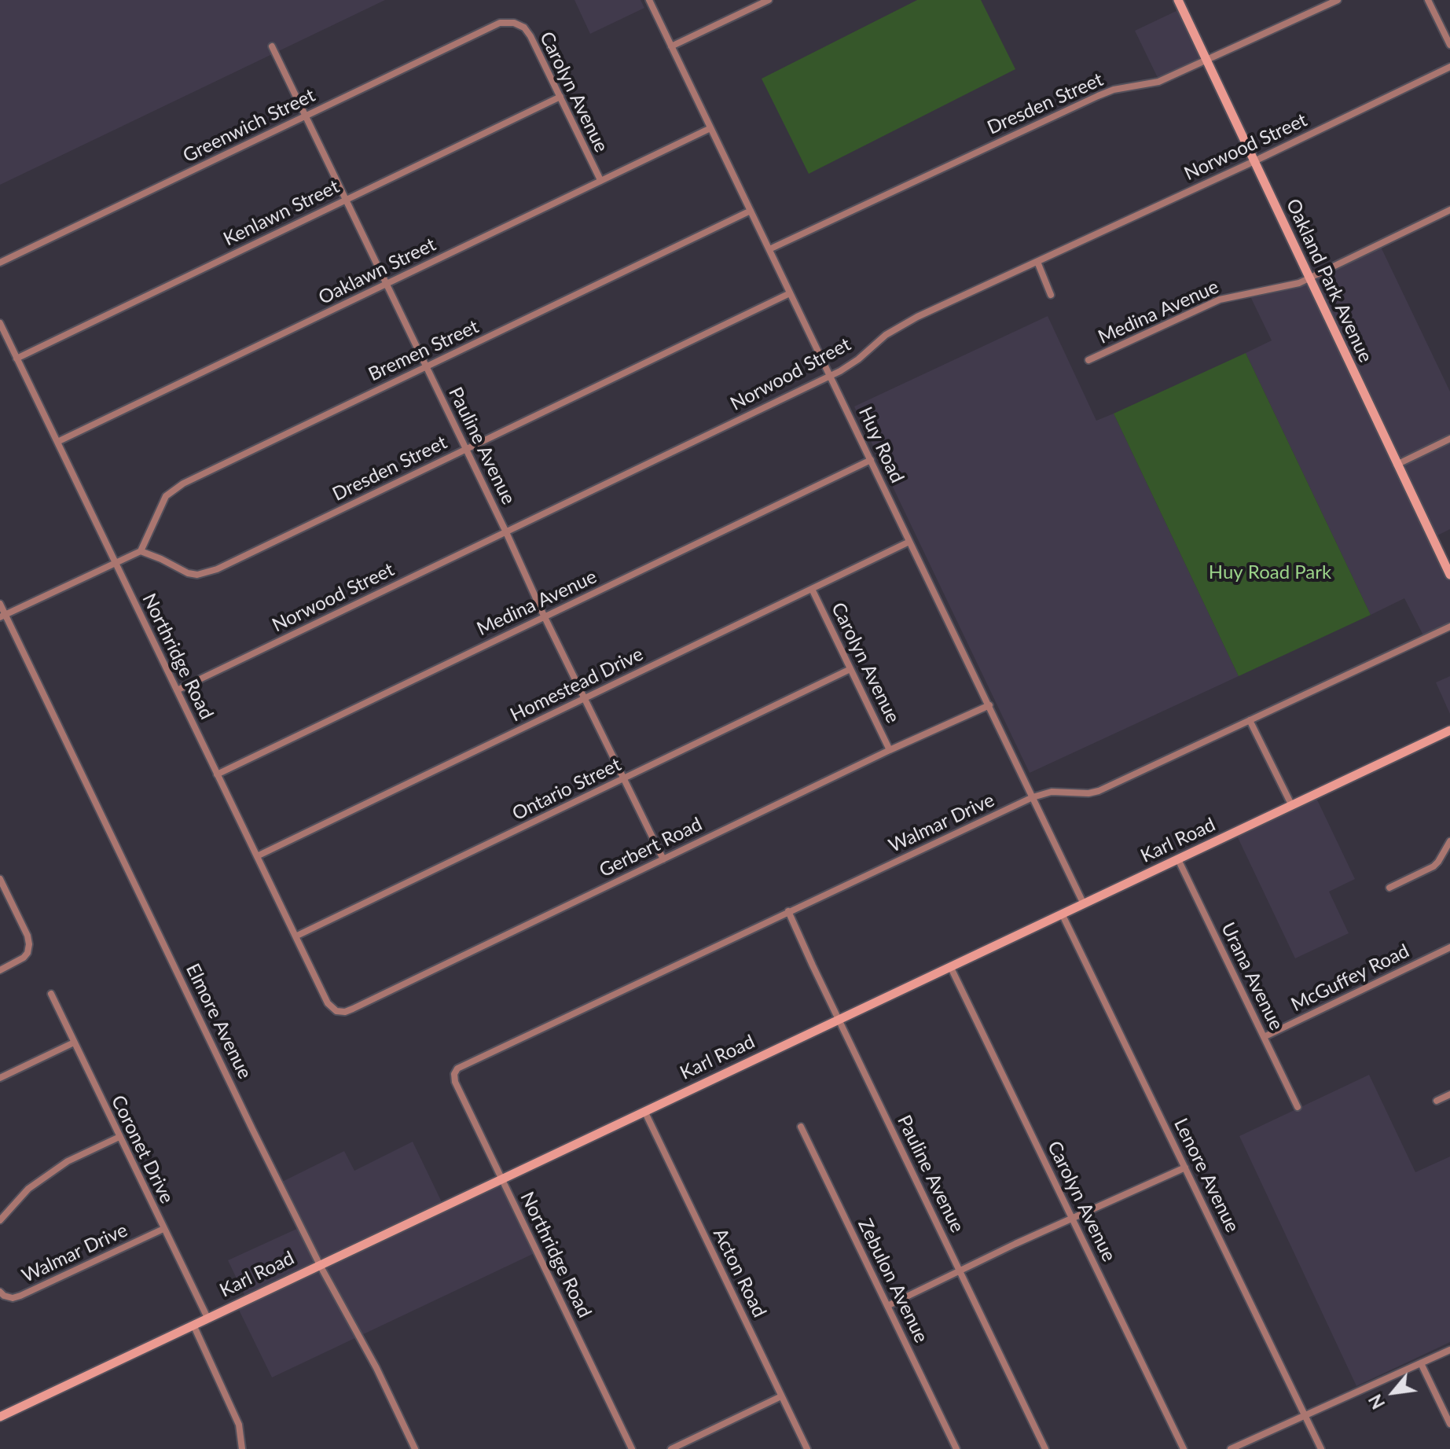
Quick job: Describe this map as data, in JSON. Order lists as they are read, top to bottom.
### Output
{
  "streets": {
    "main road": ["Oakland Park Avenue", "Karl Road"],
    "street": [
      "Carolyn Avenue",
      "Dresden Street",
      "Greenwich Street",
      "Norwood Street",
      "Kenlawn Street",
      "Oaklawn Street",
      "Medina Avenue",
      "Bremen Street",
      "Huy Road",
      "Pauline Avenue",
      "Northridge Road",
      "Homestead Drive",
      "Ontario Street",
      "Walmar Drive",
      "Gerbert Road",
      "Urana Avenue",
      "McGuffey Road",
      "Elmore Avenue",
      "Coronet Drive",
      "Lenore Avenue",
      "Acton Road",
      "Zebulon Avenue"
    ]
  },
  "crossings": [
    ["Carolyn Avenue", "Greenwich Street"],
    ["Carolyn Avenue", "Kenlawn Street"],
    ["Carolyn Avenue", "Oaklawn Street"],
    ["Carolyn Avenue", "Homestead Drive"],
    ["Carolyn Avenue", "Ontario Street"],
    ["Carolyn Avenue", "Karl Road"],
    ["Carolyn Avenue", "Gerbert Road"],
    ["Dresden Street", "Oakland Park Avenue"],
    ["Dresden Street", "Bremen Street"],
    ["Dresden Street", "Huy Road"],
    ["Dresden Street", "Pauline Avenue"],
    ["Greenwich Street", "Pauline Avenue"],
    ["Norwood Street", "Oakland Park Avenue"],
    ["Norwood Street", "Huy Road"],
    ["Norwood Street", "Pauline Avenue"],
    ["Norwood Street", "Northridge Road"],
    ["Kenlawn Street", "Pauline Avenue"],
    ["Kenlawn Street", "Northridge Road"],
    ["Oaklawn Street", "Huy Road"],
    ["Oaklawn Street", "Pauline Avenue"],
    ["Oaklawn Street", "Northridge Road"],
    ["Oakland Park Avenue", "Medina Avenue"],
    ["Medina Avenue", "Huy Road"],
    ["Medina Avenue", "Pauline Avenue"],
    ["Medina Avenue", "Northridge Road"],
    ["Bremen Street", "Huy Road"],
    ["Bremen Street", "Pauline Avenue"],
    ["Huy Road", "Homestead Drive"],
    ["Huy Road", "Walmar Drive"],
    ["Huy Road", "Karl Road"],
    ["Huy Road", "Gerbert Road"],
    ["Pauline Avenue", "Homestead Drive"],
    ["Pauline Avenue", "Ontario Street"],
    ["Pauline Avenue", "Walmar Drive"],
    ["Pauline Avenue", "Karl Road"],
    ["Pauline Avenue", "Gerbert Road"],
    ["Northridge Road", "Homestead Drive"],
    ["Northridge Road", "Ontario Street"],
    ["Northridge Road", "Walmar Drive"],
    ["Northridge Road", "Karl Road"],
    ["Northridge Road", "Gerbert Road"],
    ["Walmar Drive", "Coronet Drive"],
    ["Karl Road", "Urana Avenue"],
    ["Karl Road", "Elmore Avenue"],
    ["Karl Road", "Coronet Drive"],
    ["Karl Road", "Lenore Avenue"],
    ["Karl Road", "Acton Road"],
    ["Urana Avenue", "McGuffey Road"]
  ],
  "parks": ["Huy Road Park"],
  "north": "bottom left"
}
